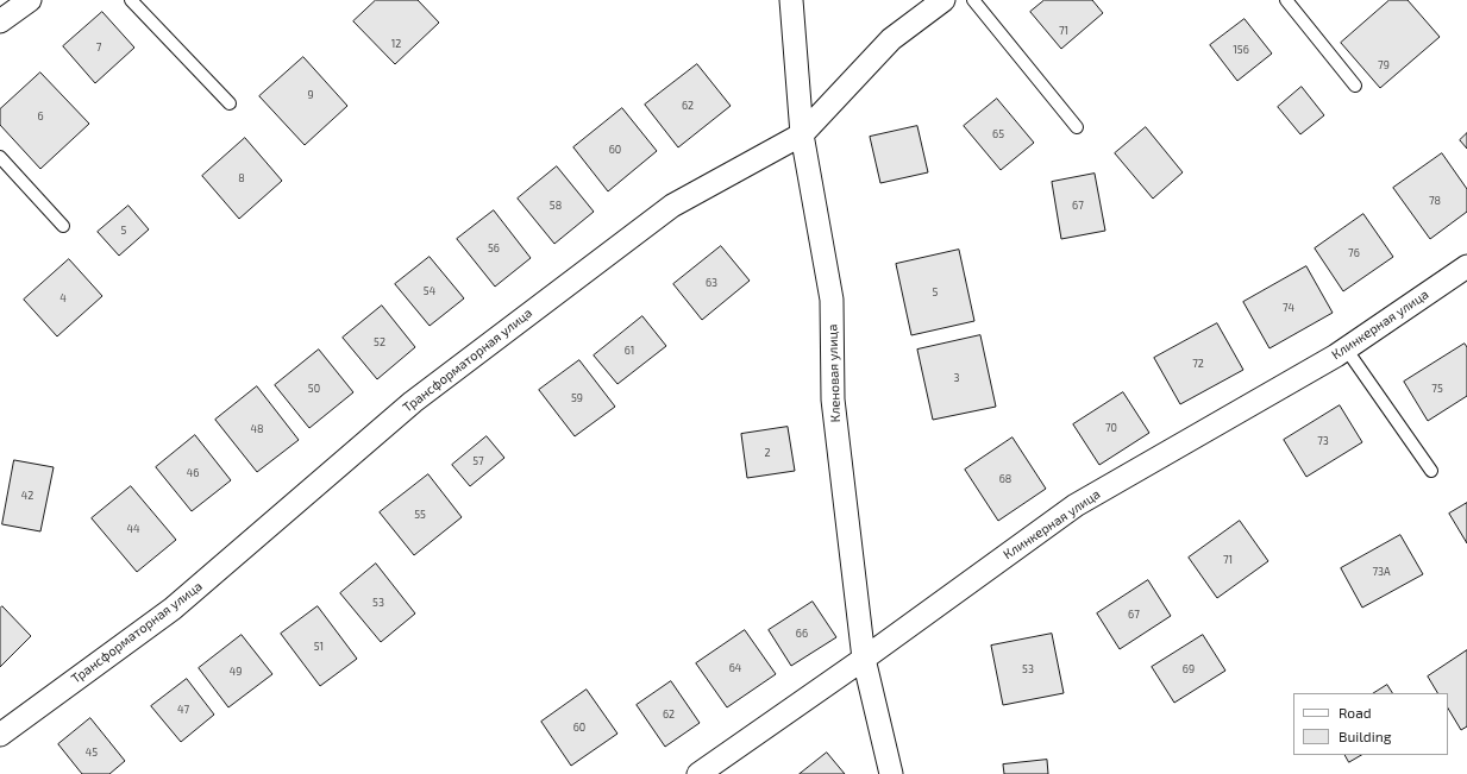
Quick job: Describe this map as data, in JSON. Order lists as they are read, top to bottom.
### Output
{
  "streets": {
    "street": ["Клинкерная улица", "Трансформаторная улица", "Кленовая улица"]
  },
  "crossings": [
    ["Клинкерная улица", "Кленовая улица"],
    ["Трансформаторная улица", "Кленовая улица"]
  ],
  "house_numbers": [
    "71",
    "12",
    "7",
    "156",
    "79",
    "9",
    "62",
    "6",
    "65",
    "60",
    "8",
    "78",
    "58",
    "67",
    "5",
    "56",
    "76",
    "63",
    "54",
    "5",
    "4",
    "74",
    "52",
    "61",
    "72",
    "3",
    "50",
    "75",
    "59",
    "70",
    "48",
    "73",
    "2",
    "57",
    "46",
    "68",
    "42",
    "55",
    "44",
    "71",
    "73А",
    "53",
    "67",
    "66",
    "51",
    "64",
    "53",
    "69",
    "49",
    "47",
    "62",
    "60",
    "45"
  ],
  "legend": ["Road", "Building"]
}
